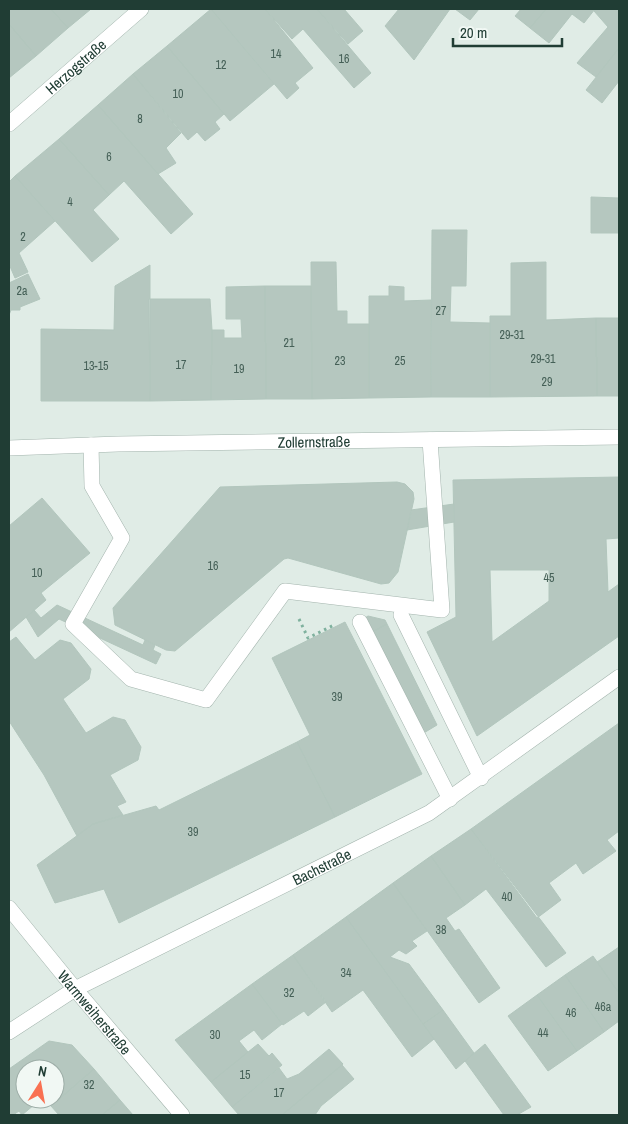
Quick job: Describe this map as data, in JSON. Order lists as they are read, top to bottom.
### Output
{
  "streets": {
    "street": [
      "Herzogstraße",
      "Zollernstraße",
      "Bachstraße",
      "Warmweiherstraße"
    ]
  },
  "crossings": [
    ["Bachstraße", "Warmweiherstraße"]
  ],
  "house_numbers": [
    "14",
    "16",
    "12",
    "10",
    "8",
    "6",
    "4",
    "2",
    "2a",
    "27",
    "29-31",
    "21",
    "29-31",
    "23",
    "25",
    "17",
    "13-15",
    "19",
    "29",
    "16",
    "10",
    "45",
    "39",
    "39",
    "40",
    "38",
    "34",
    "32",
    "46a",
    "46",
    "44",
    "30",
    "15",
    "32",
    "17"
  ],
  "scale_bar": "20 m",
  "north": "top"
}
